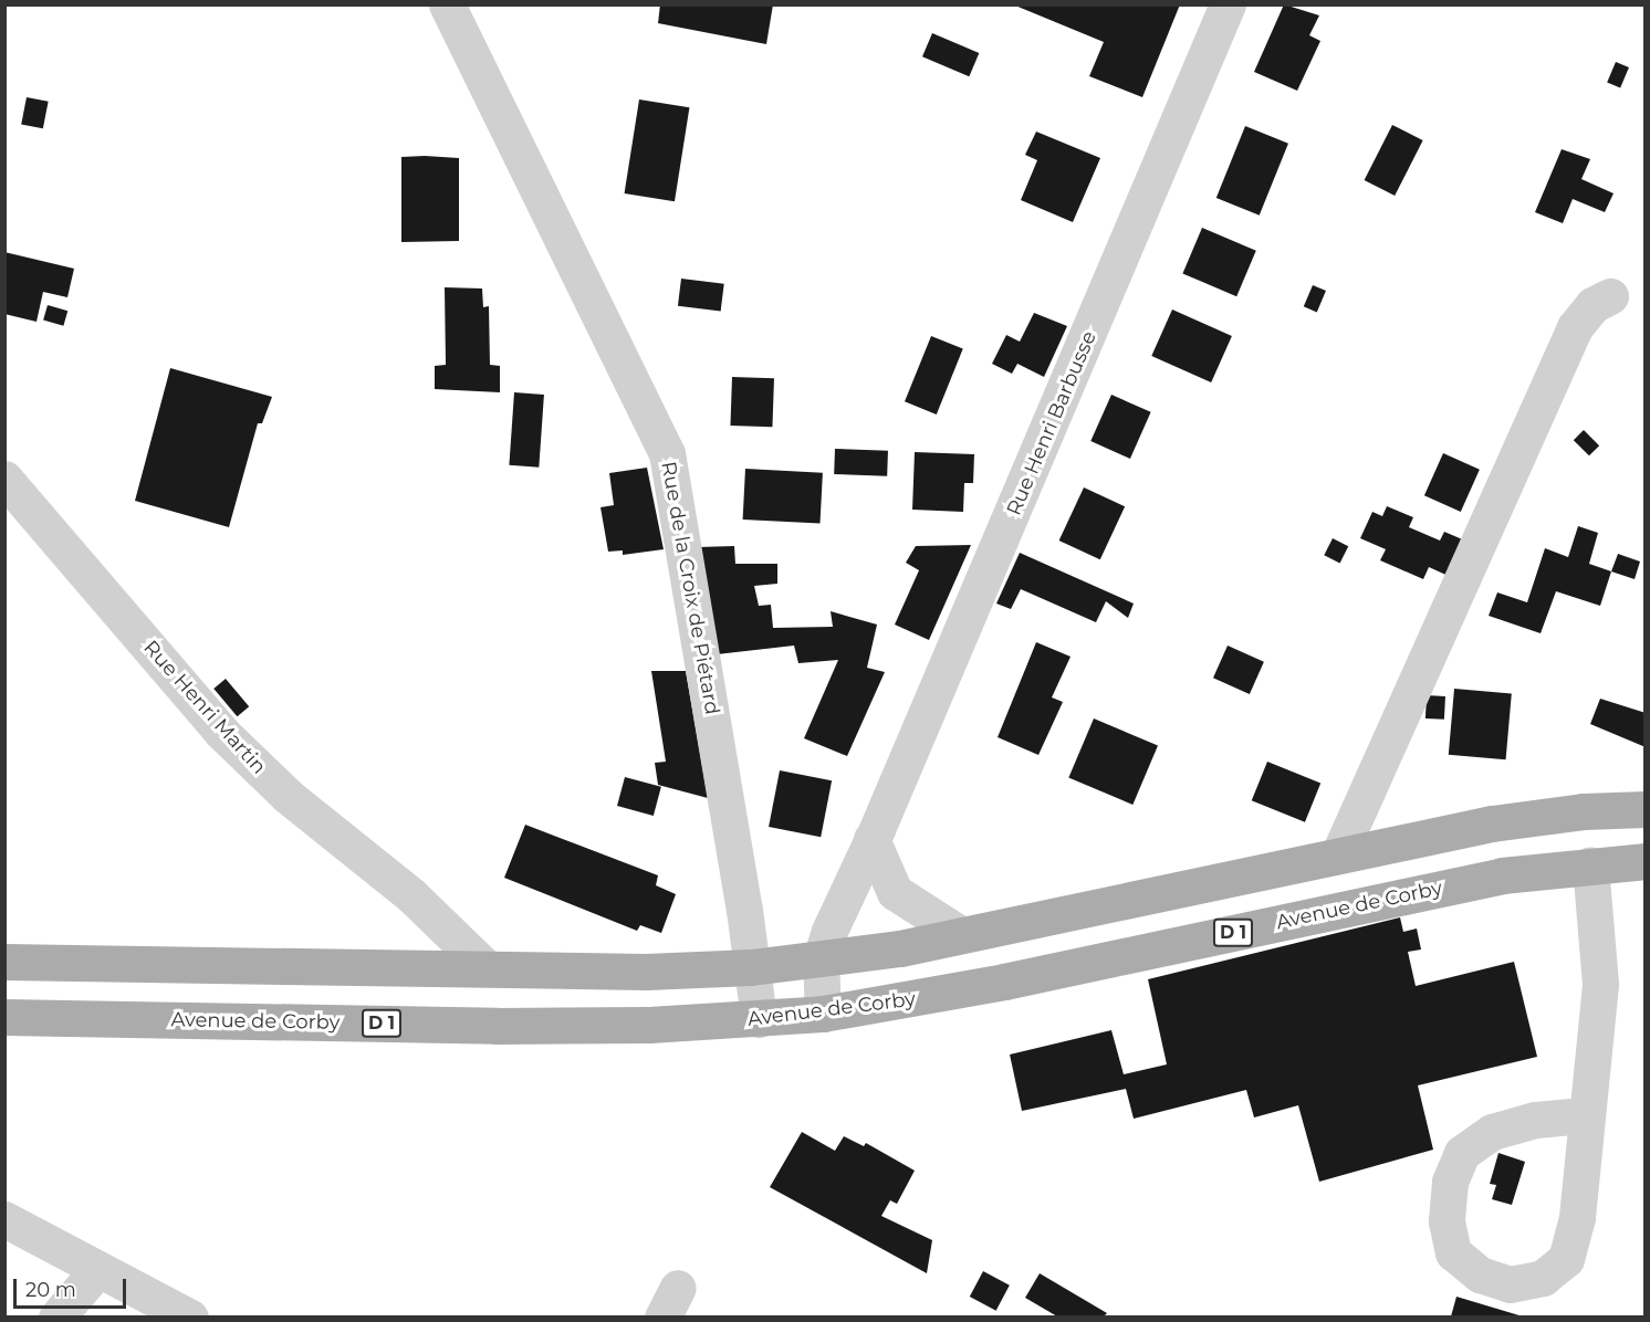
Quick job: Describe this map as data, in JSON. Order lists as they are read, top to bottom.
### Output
{
  "streets": {
    "main road": ["Avenue de Corby", "D 1"],
    "street": ["Rue Henri Barbusse", "Rue de la Croix de Piétard", "Rue Henri Martin"]
  },
  "crossings": [
    ["Rue Henri Barbusse", "Avenue de Corby"],
    ["Rue de la Croix de Piétard", "Avenue de Corby"]
  ],
  "scale_bar": "20 m"
}
